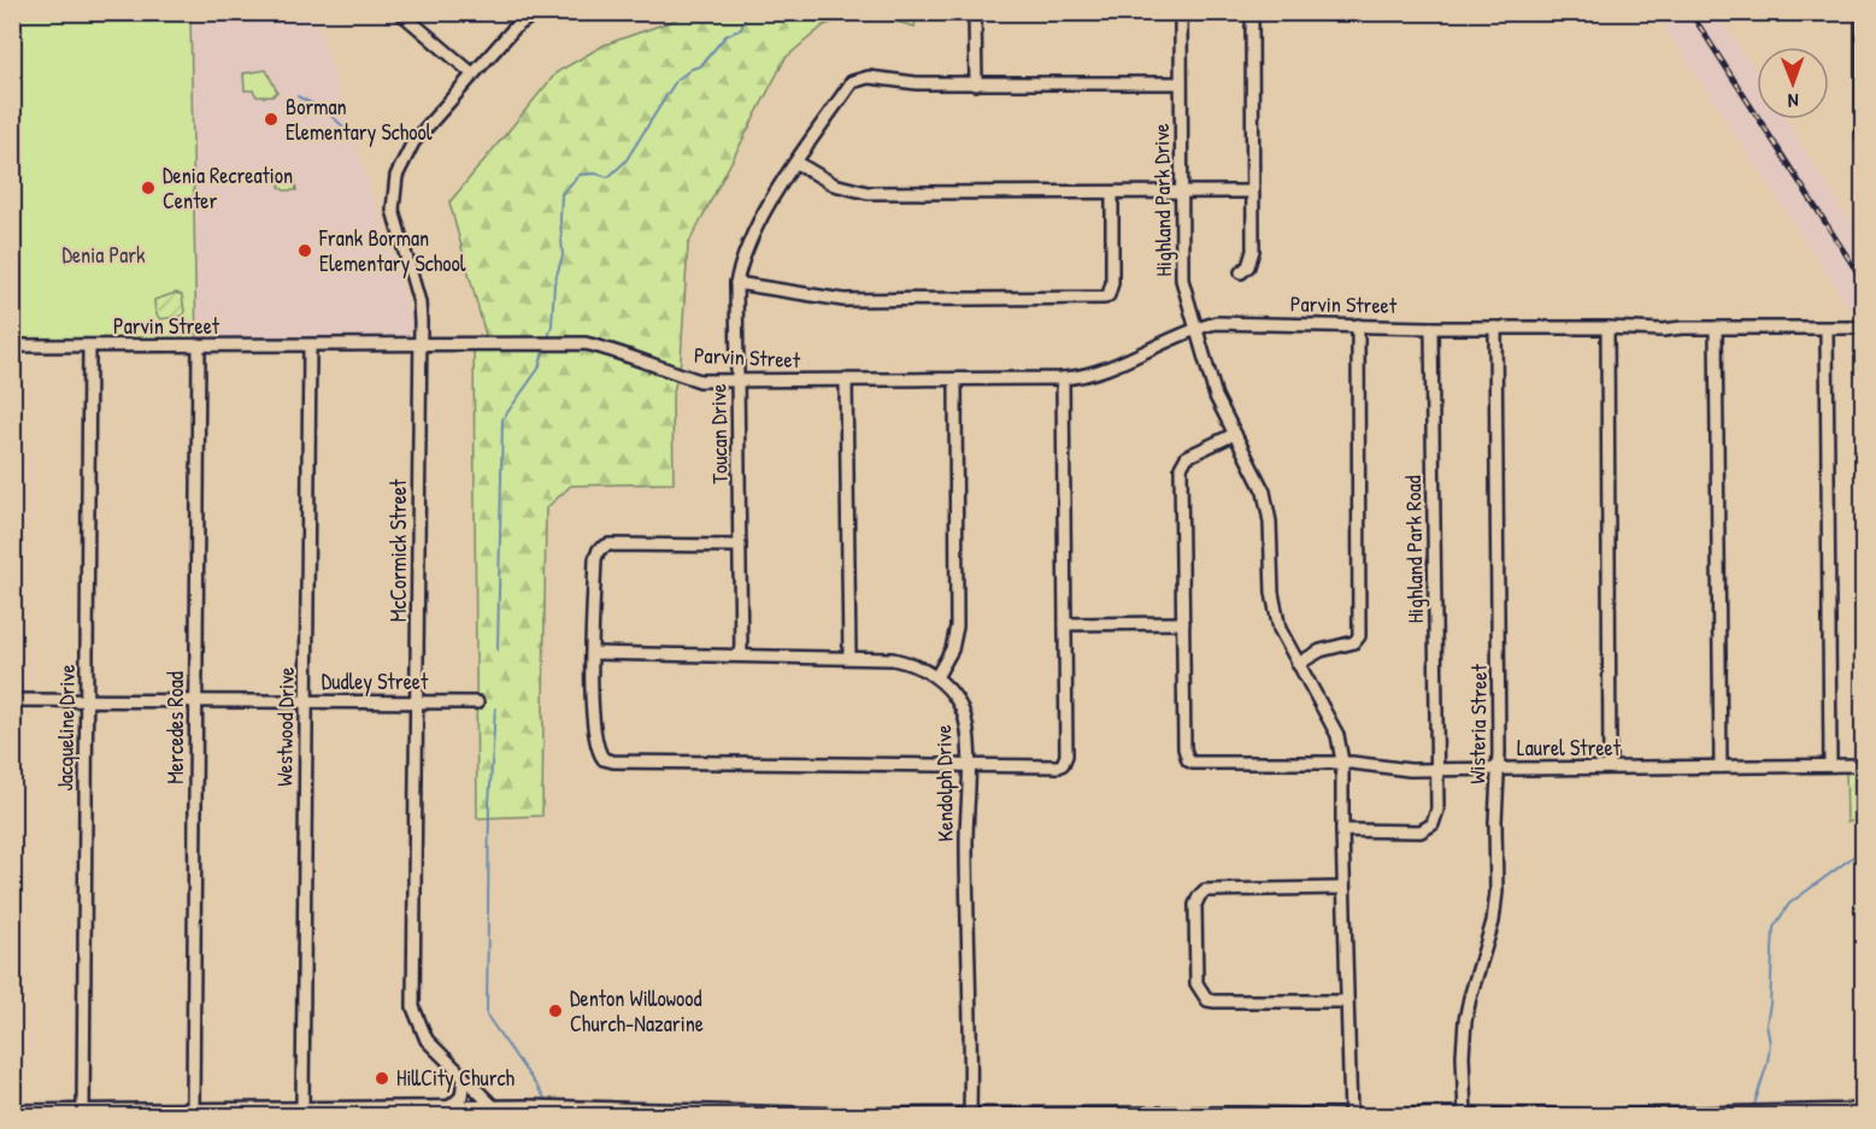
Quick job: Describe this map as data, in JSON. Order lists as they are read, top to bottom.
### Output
{
  "streets": {
    "street": [
      "Highland Park Drive",
      "Parvin Street",
      "Toucan Drive",
      "Highland Park Road",
      "McCormick Street",
      "Dudley Street",
      "Wisteria Street",
      "Westwood Drive",
      "Jacqueline Drive",
      "Mercedes Road",
      "Laurel Street",
      "Kendolph Drive"
    ]
  },
  "crossings": [
    ["Highland Park Drive", "Parvin Street"],
    ["Highland Park Drive", "Highland Park Road"],
    ["Highland Park Drive", "Laurel Street"],
    ["Parvin Street", "Toucan Drive"],
    ["Parvin Street", "Highland Park Road"],
    ["Parvin Street", "McCormick Street"],
    ["Parvin Street", "Westwood Drive"],
    ["Parvin Street", "Jacqueline Drive"],
    ["Parvin Street", "Mercedes Road"],
    ["Toucan Drive", "Kendolph Drive"],
    ["Highland Park Road", "Laurel Street"],
    ["McCormick Street", "Dudley Street"],
    ["Dudley Street", "Westwood Drive"],
    ["Dudley Street", "Jacqueline Drive"],
    ["Dudley Street", "Mercedes Road"],
    ["Wisteria Street", "Laurel Street"]
  ],
  "parks": ["Denia Park"],
  "places": [
    "Borman Elementary School",
    "Denia Recreation Center",
    "Frank Borman Elementary School",
    "Denton Willowood Church-Nazarine",
    "HillCity Church"
  ],
  "north": "bottom"
}
